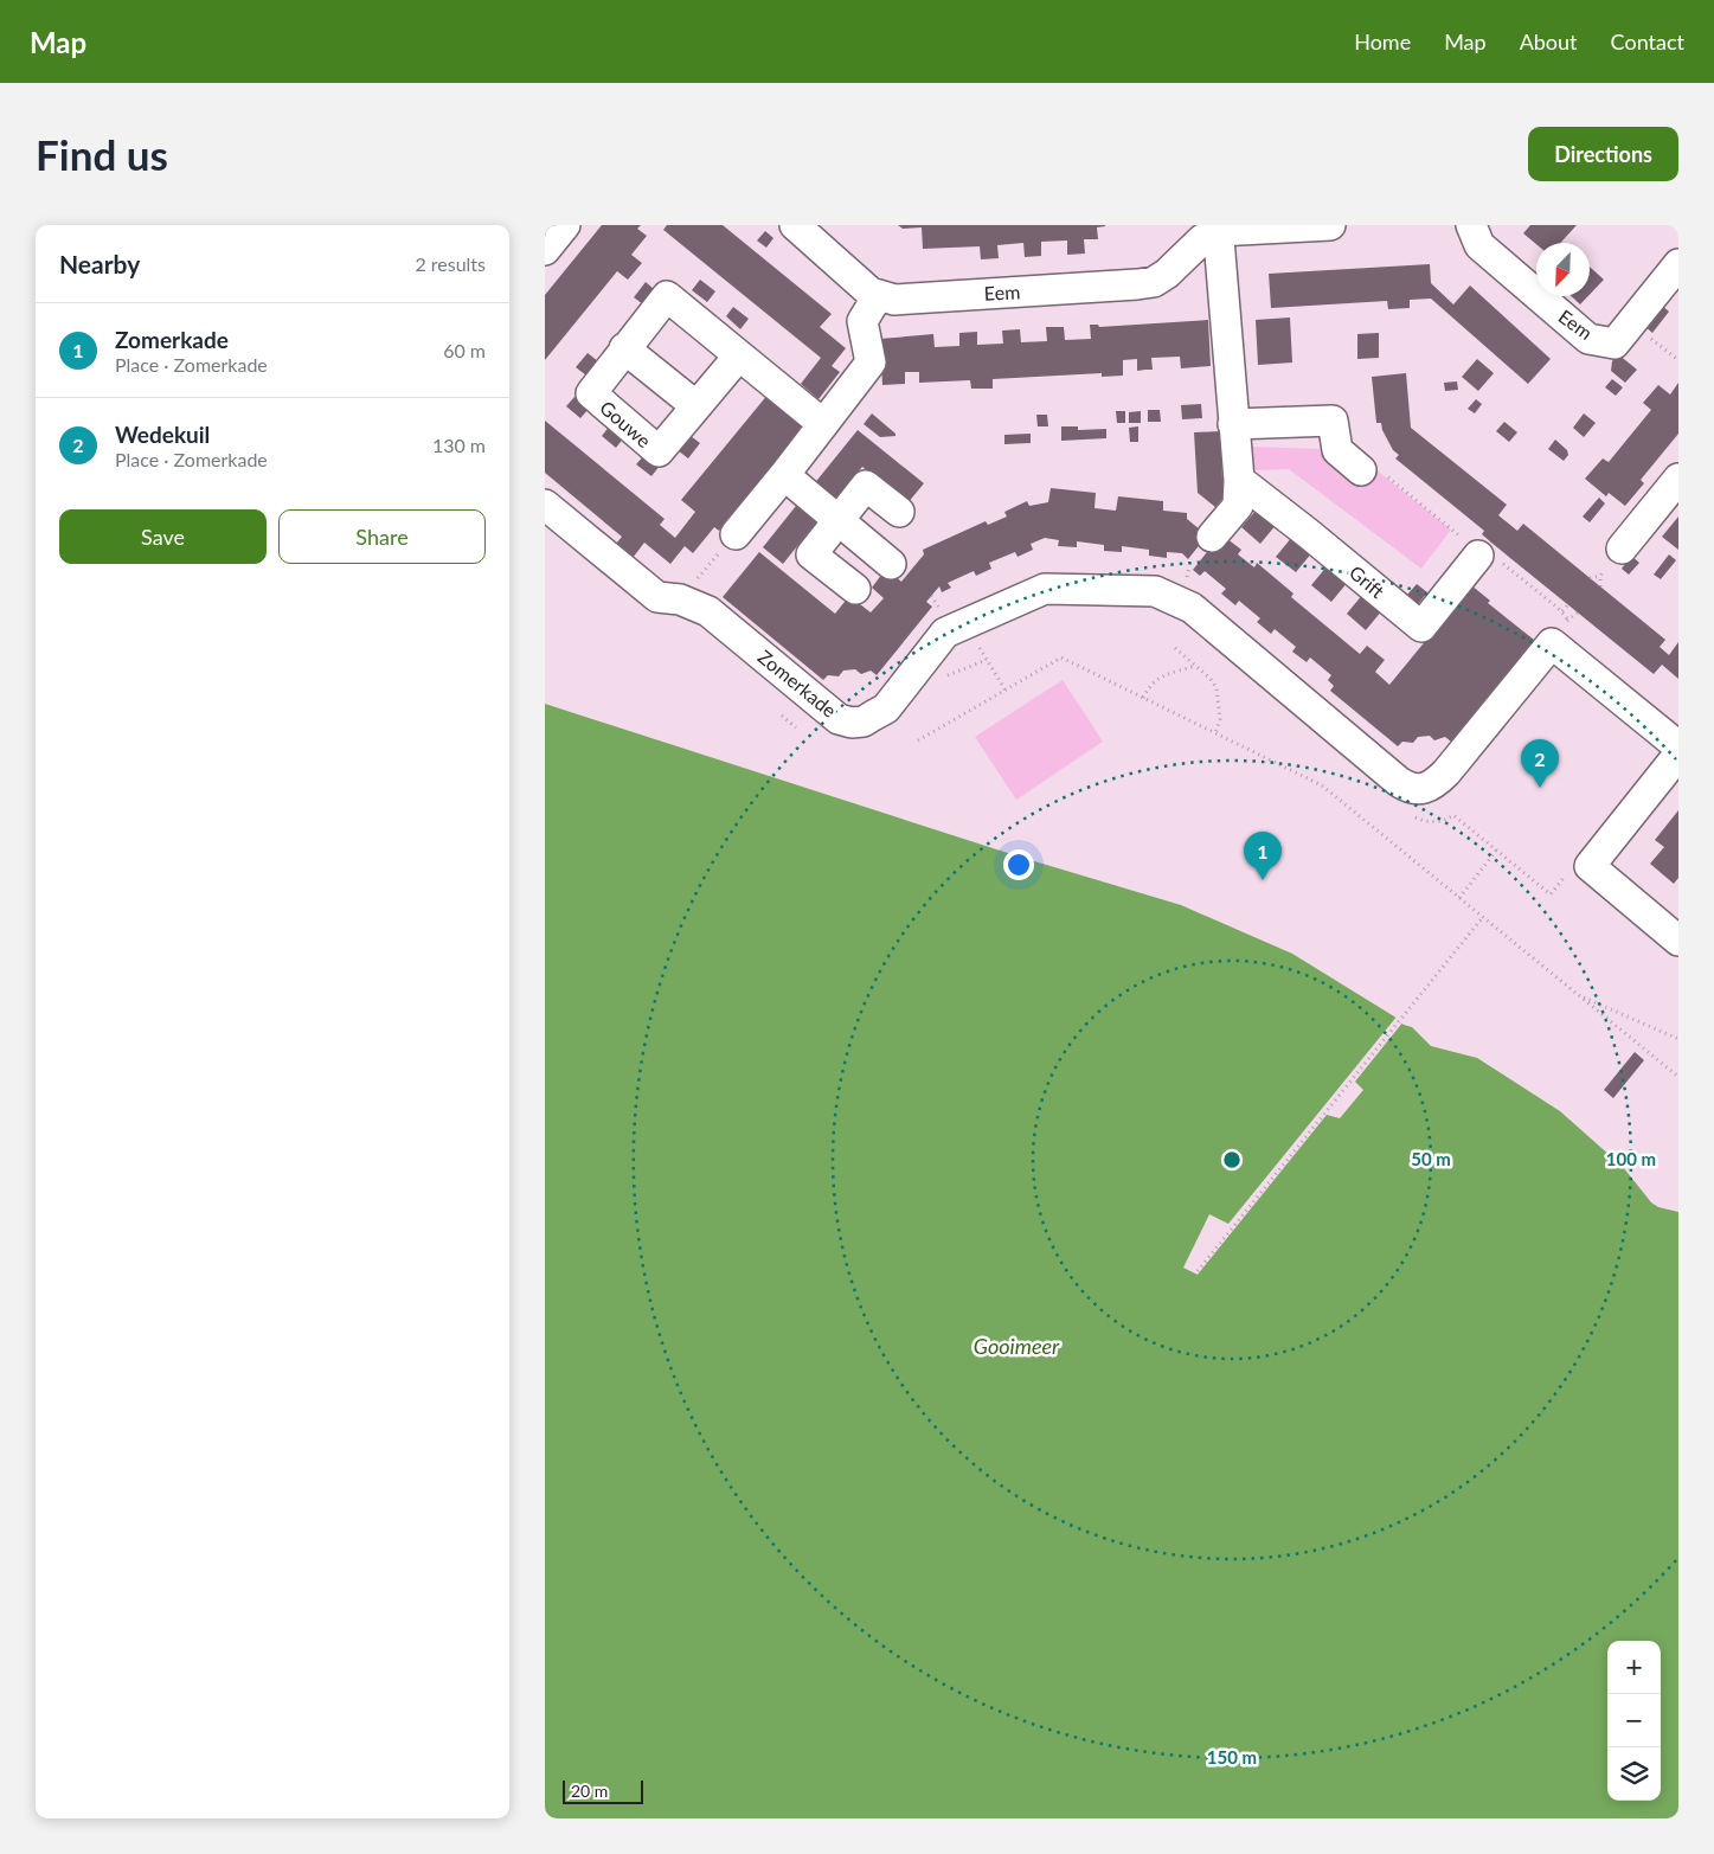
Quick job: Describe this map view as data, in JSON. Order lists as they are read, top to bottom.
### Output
{
  "streets": {
    "street": [
      "Eem",
      "Gouwe",
      "Grift",
      "Zomerkade"
    ]
  },
  "water": ["Gooimeer"],
  "scale_bar": "20 m",
  "north": "bottom left",
  "page": {
    "header": "Map",
    "nav": [
      "Home",
      "Map",
      "About",
      "Contact"
    ],
    "buttons": [
      "Directions",
      ["Save", "Share"]
    ],
    "title": "Find us",
    "heading": ["Nearby", "2 results"],
    "list": [
      {
        "mark": "1",
        "name": "Zomerkade",
        "note": "Place · Zomerkade",
        "value": "60 m"
      },
      {
        "mark": "2",
        "name": "Wedekuil",
        "note": "Place · Zomerkade",
        "value": "130 m"
      }
    ],
    "pins": ["2", "1"],
    "map_buttons": ["+", "−"],
    "scale": "20 m"
  },
  "rings": ["50 m", "100 m", "150 m"]
}
